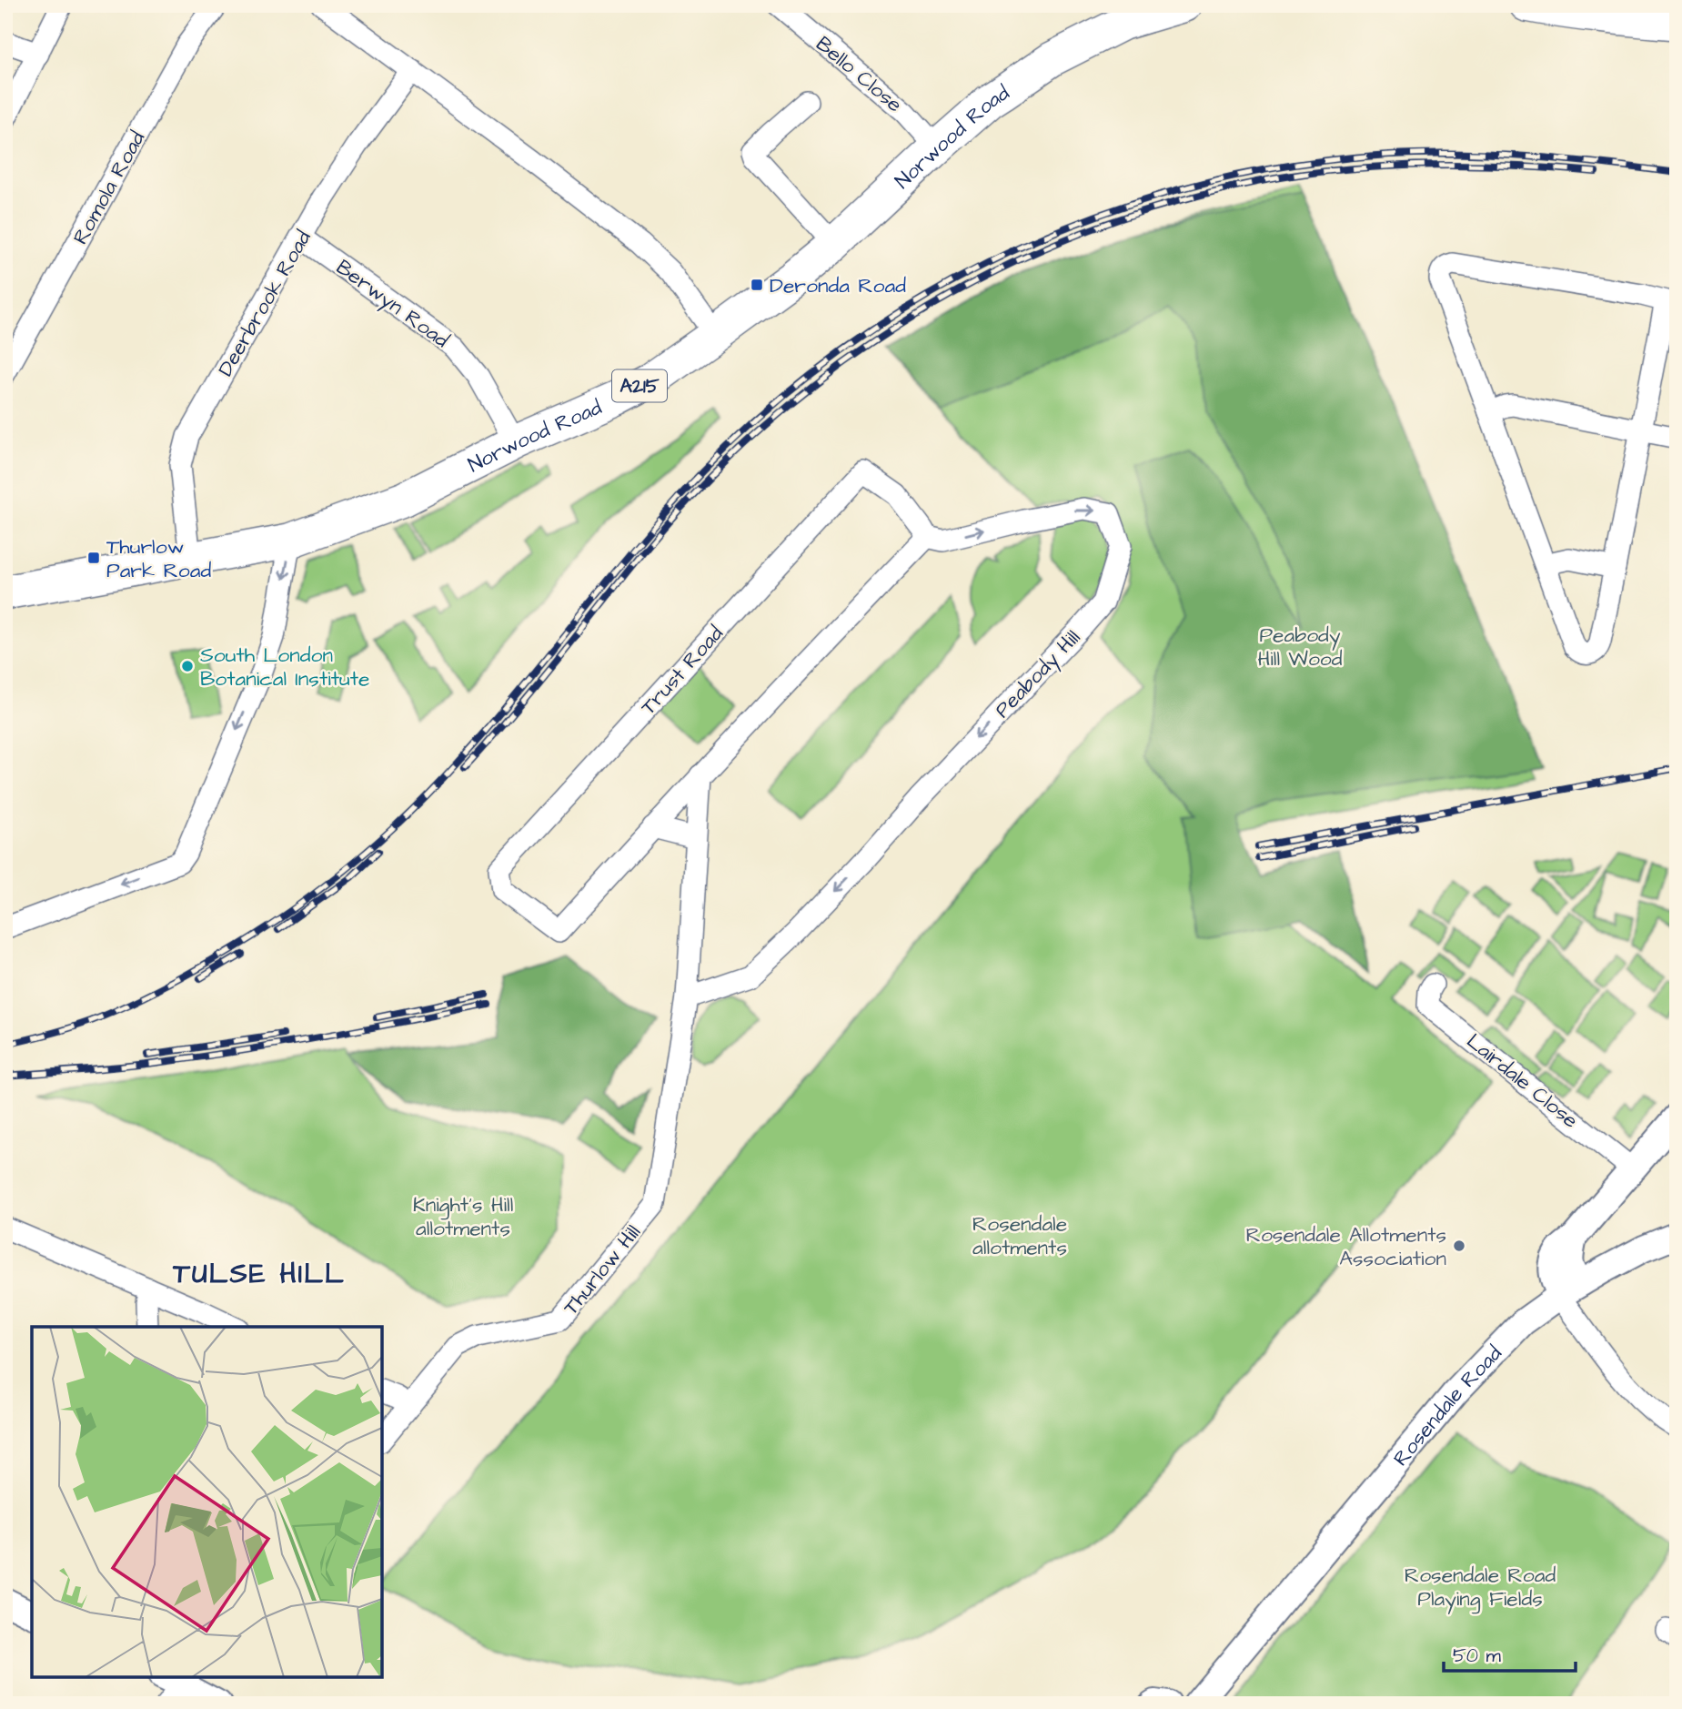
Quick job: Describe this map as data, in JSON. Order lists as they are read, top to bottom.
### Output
{
  "streets": {
    "main road": ["Norwood Road", "A215"],
    "street": [
      "Bello Close",
      "Romola Road",
      "Deerbrook Road",
      "Berwyn Road",
      "Trust Road",
      "Peabody Hill",
      "Lairdale Close",
      "Thurlow Hill",
      "Rosendale Road"
    ]
  },
  "crossings": [
    ["Bello Close", "Norwood Road"],
    ["Norwood Road", "Deerbrook Road"],
    ["Norwood Road", "Berwyn Road"],
    ["Deerbrook Road", "Berwyn Road"],
    ["Trust Road", "Peabody Hill"],
    ["Peabody Hill", "Thurlow Hill"]
  ],
  "districts": ["TULSE HILL"],
  "parks": [
    "Peabody Hill Wood",
    "Knight's Hill allotments",
    "Rosendale allotments",
    "Rosendale Road Playing Fields"
  ],
  "places": {
    "transit": ["Deronda Road", "Thurlow Park Road"],
    "other": ["South London Botanical Institute", "Rosendale Allotments Association"]
  },
  "scale_bar": "50 m"
}
